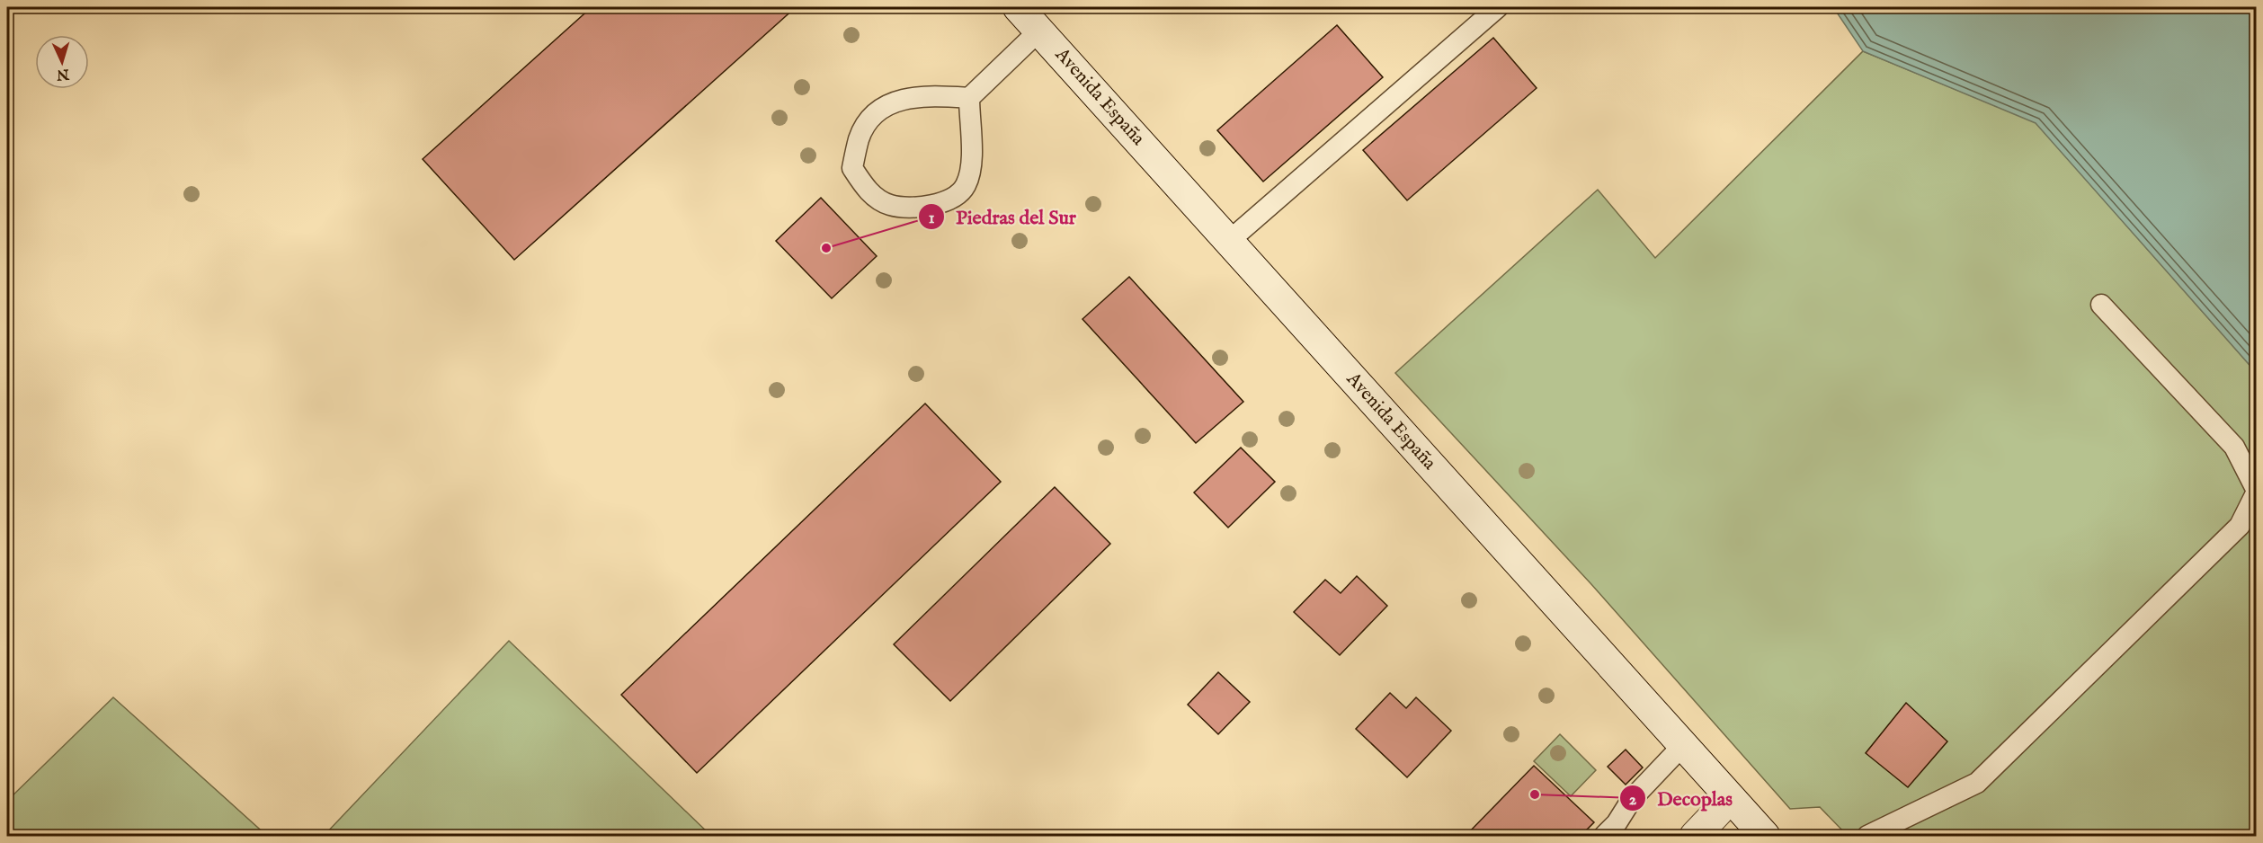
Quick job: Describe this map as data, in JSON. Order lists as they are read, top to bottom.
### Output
{
  "streets": {
    "main road": ["Avenida España"]
  },
  "places": ["Piedras del Sur", "Decoplas"],
  "north": "bottom"
}
